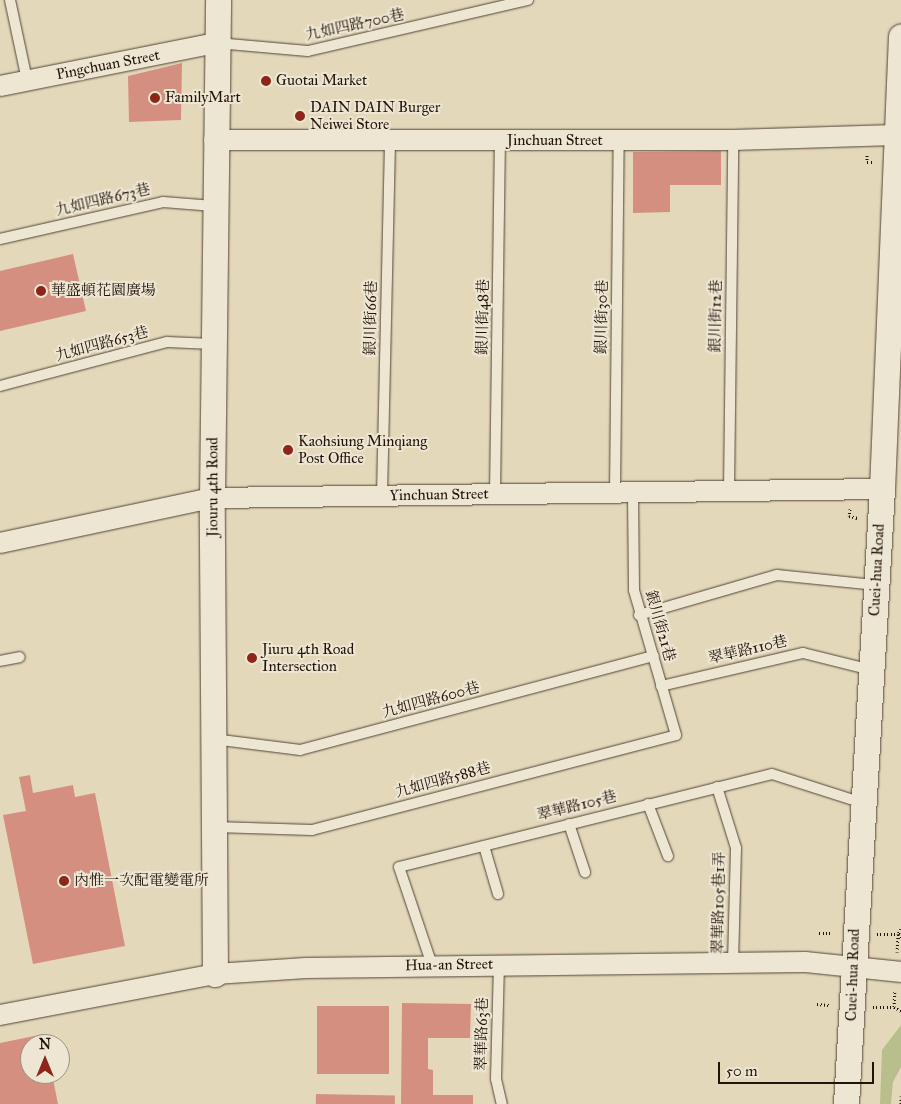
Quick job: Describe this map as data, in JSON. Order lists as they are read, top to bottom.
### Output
{
  "streets": {
    "street": [
      "Pingchuan Street",
      "Jinchuan Street",
      "Jiouru 4th Road",
      "Yinchuan Street",
      "Cuei-hua Road",
      "Hua-an Street"
    ],
    "lane": [
      "九如四路700巷",
      "九如四路673巷",
      "銀川街12巷",
      "銀川街48巷",
      "銀川街30巷",
      "銀川街66巷",
      "九如四路653巷",
      "銀川街21巷",
      "翠華路110巷",
      "九如四路600巷",
      "九如四路588巷",
      "翠華路105巷",
      "翠華路105巷1弄",
      "翠華路63巷"
    ]
  },
  "crossings": [
    ["九如四路700巷", "Pingchuan Street"],
    ["九如四路700巷", "Jiouru 4th Road"],
    ["Pingchuan Street", "Jiouru 4th Road"],
    ["Jinchuan Street", "銀川街12巷"],
    ["Jinchuan Street", "銀川街48巷"],
    ["Jinchuan Street", "銀川街30巷"],
    ["Jinchuan Street", "銀川街66巷"],
    ["Jinchuan Street", "Jiouru 4th Road"],
    ["Jinchuan Street", "Cuei-hua Road"],
    ["九如四路673巷", "Jiouru 4th Road"],
    ["銀川街12巷", "Yinchuan Street"],
    ["銀川街48巷", "Yinchuan Street"],
    ["銀川街30巷", "Yinchuan Street"],
    ["銀川街30巷", "銀川街21巷"],
    ["銀川街66巷", "Yinchuan Street"],
    ["九如四路653巷", "Jiouru 4th Road"],
    ["Jiouru 4th Road", "Yinchuan Street"],
    ["Jiouru 4th Road", "九如四路600巷"],
    ["Jiouru 4th Road", "九如四路588巷"],
    ["Jiouru 4th Road", "Hua-an Street"],
    ["Yinchuan Street", "Cuei-hua Road"],
    ["Yinchuan Street", "銀川街21巷"],
    ["Cuei-hua Road", "翠華路110巷"],
    ["Cuei-hua Road", "翠華路105巷"],
    ["Cuei-hua Road", "Hua-an Street"],
    ["銀川街21巷", "翠華路110巷"],
    ["銀川街21巷", "九如四路600巷"],
    ["銀川街21巷", "九如四路588巷"],
    ["翠華路105巷", "翠華路105巷1弄"],
    ["翠華路105巷", "Hua-an Street"],
    ["翠華路105巷1弄", "Hua-an Street"],
    ["Hua-an Street", "翠華路63巷"]
  ],
  "places": [
    "Guotai Market",
    "FamilyMart",
    "DAIN DAIN Burger Neiwei Store",
    "華盛頓花園廣場",
    "Kaohsiung Minqiang Post Office",
    "Jiuru 4th Road Intersection",
    "內惟一次配電變電所"
  ],
  "scale_bar": "50 m",
  "north": "top"
}
